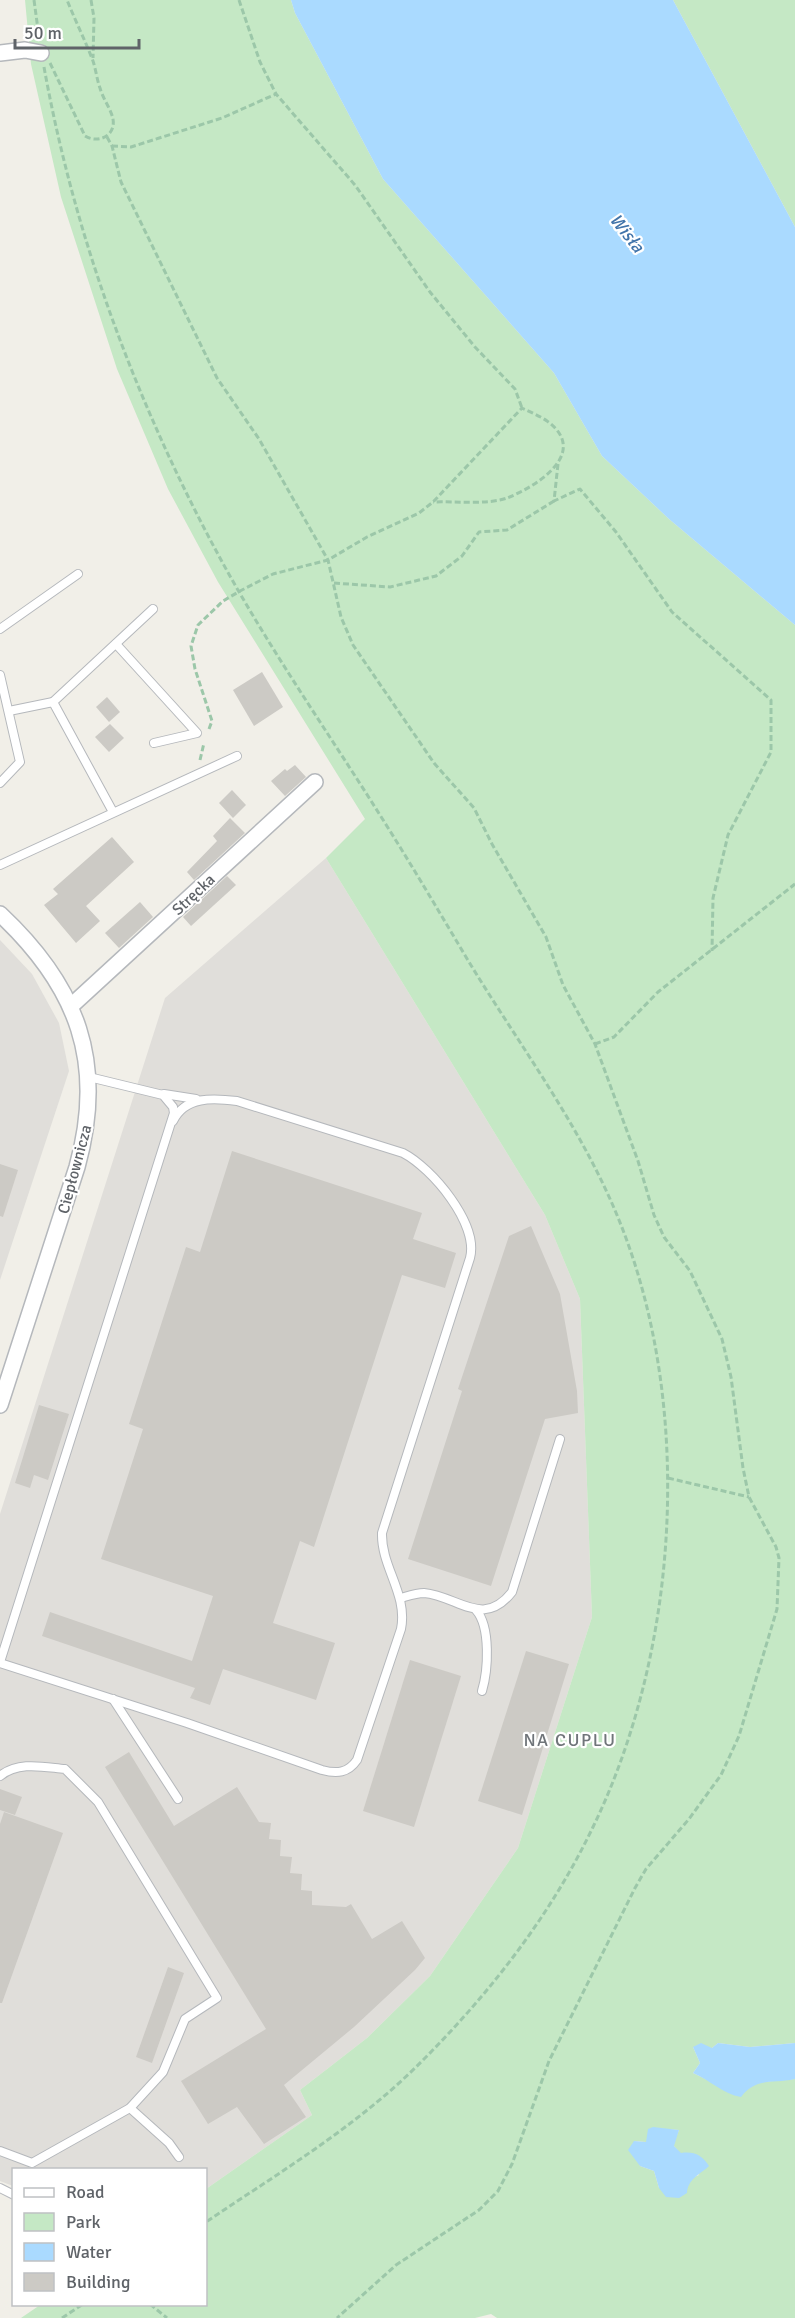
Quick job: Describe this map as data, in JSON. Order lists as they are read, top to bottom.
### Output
{
  "streets": {
    "street": ["Stręcka", "Ciepłownicza"]
  },
  "crossings": [
    ["Stręcka", "Ciepłownicza"]
  ],
  "districts": ["NA CUPLU"],
  "water": ["Wisła"],
  "legend": [
    "Road",
    "Park",
    "Water",
    "Building"
  ],
  "scale_bar": "50 m"
}
